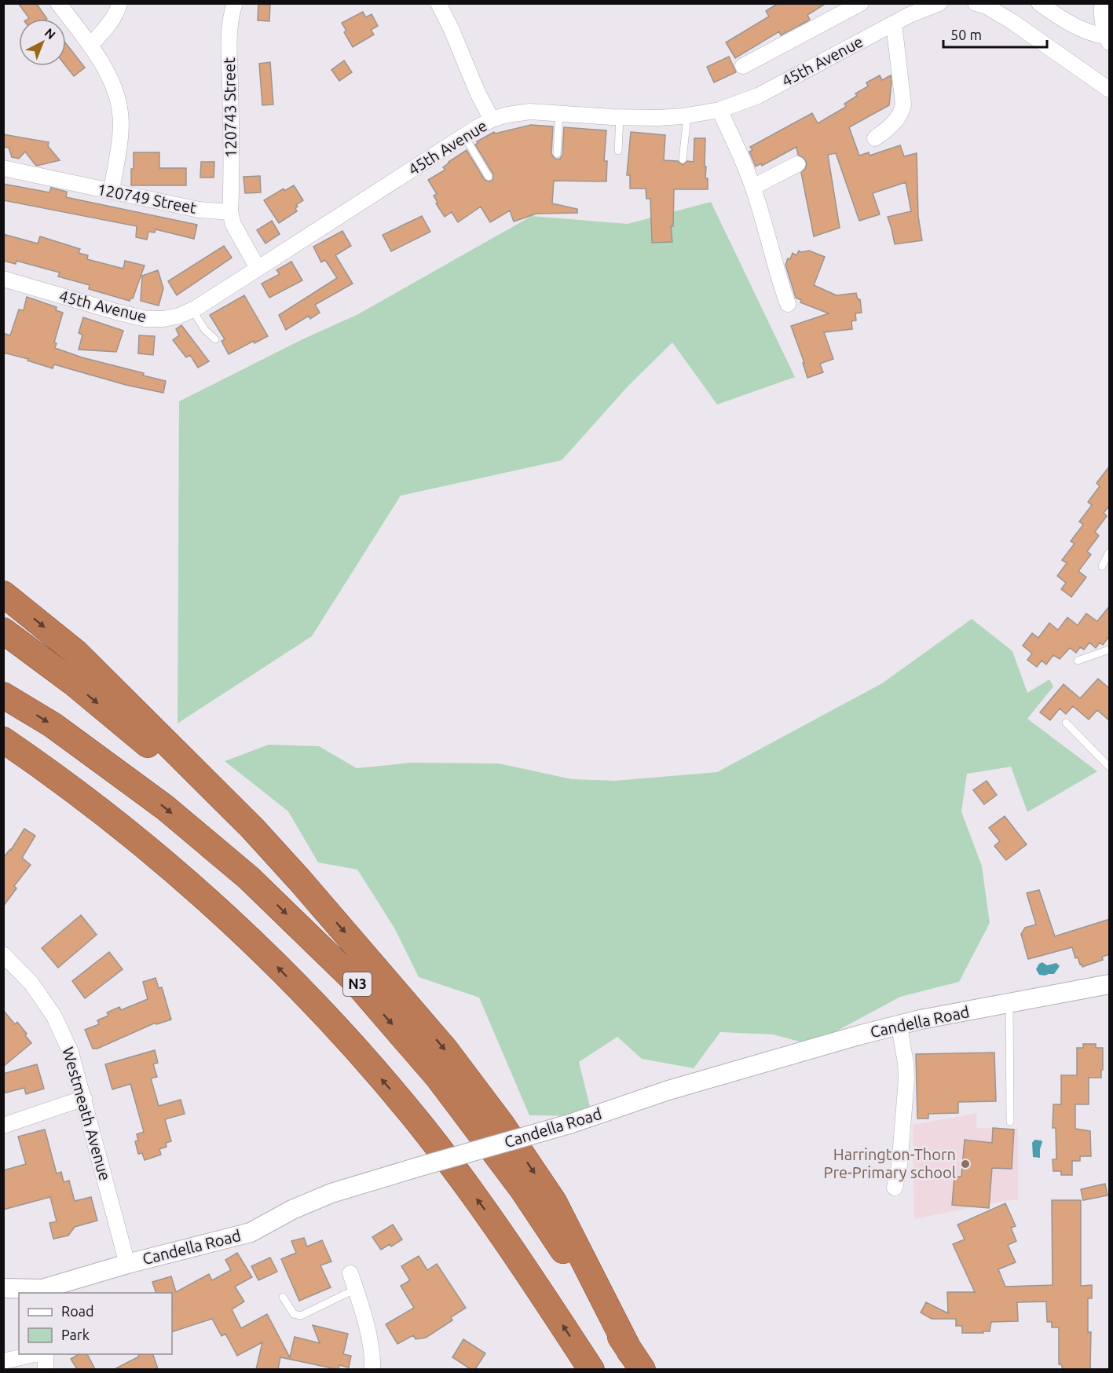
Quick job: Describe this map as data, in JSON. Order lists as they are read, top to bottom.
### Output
{
  "streets": {
    "highway": ["N3"],
    "street": [
      "45th Avenue",
      "120743 Street",
      "120749 Street",
      "Candella Road",
      "Westmeath Avenue"
    ]
  },
  "crossings": [
    ["120743 Street", "120749 Street"],
    ["Candella Road", "Westmeath Avenue"]
  ],
  "places": ["Harrington-Thorn Pre-Primary school"],
  "legend": ["Road", "Park"],
  "scale_bar": "50 m",
  "north": "top right"
}
